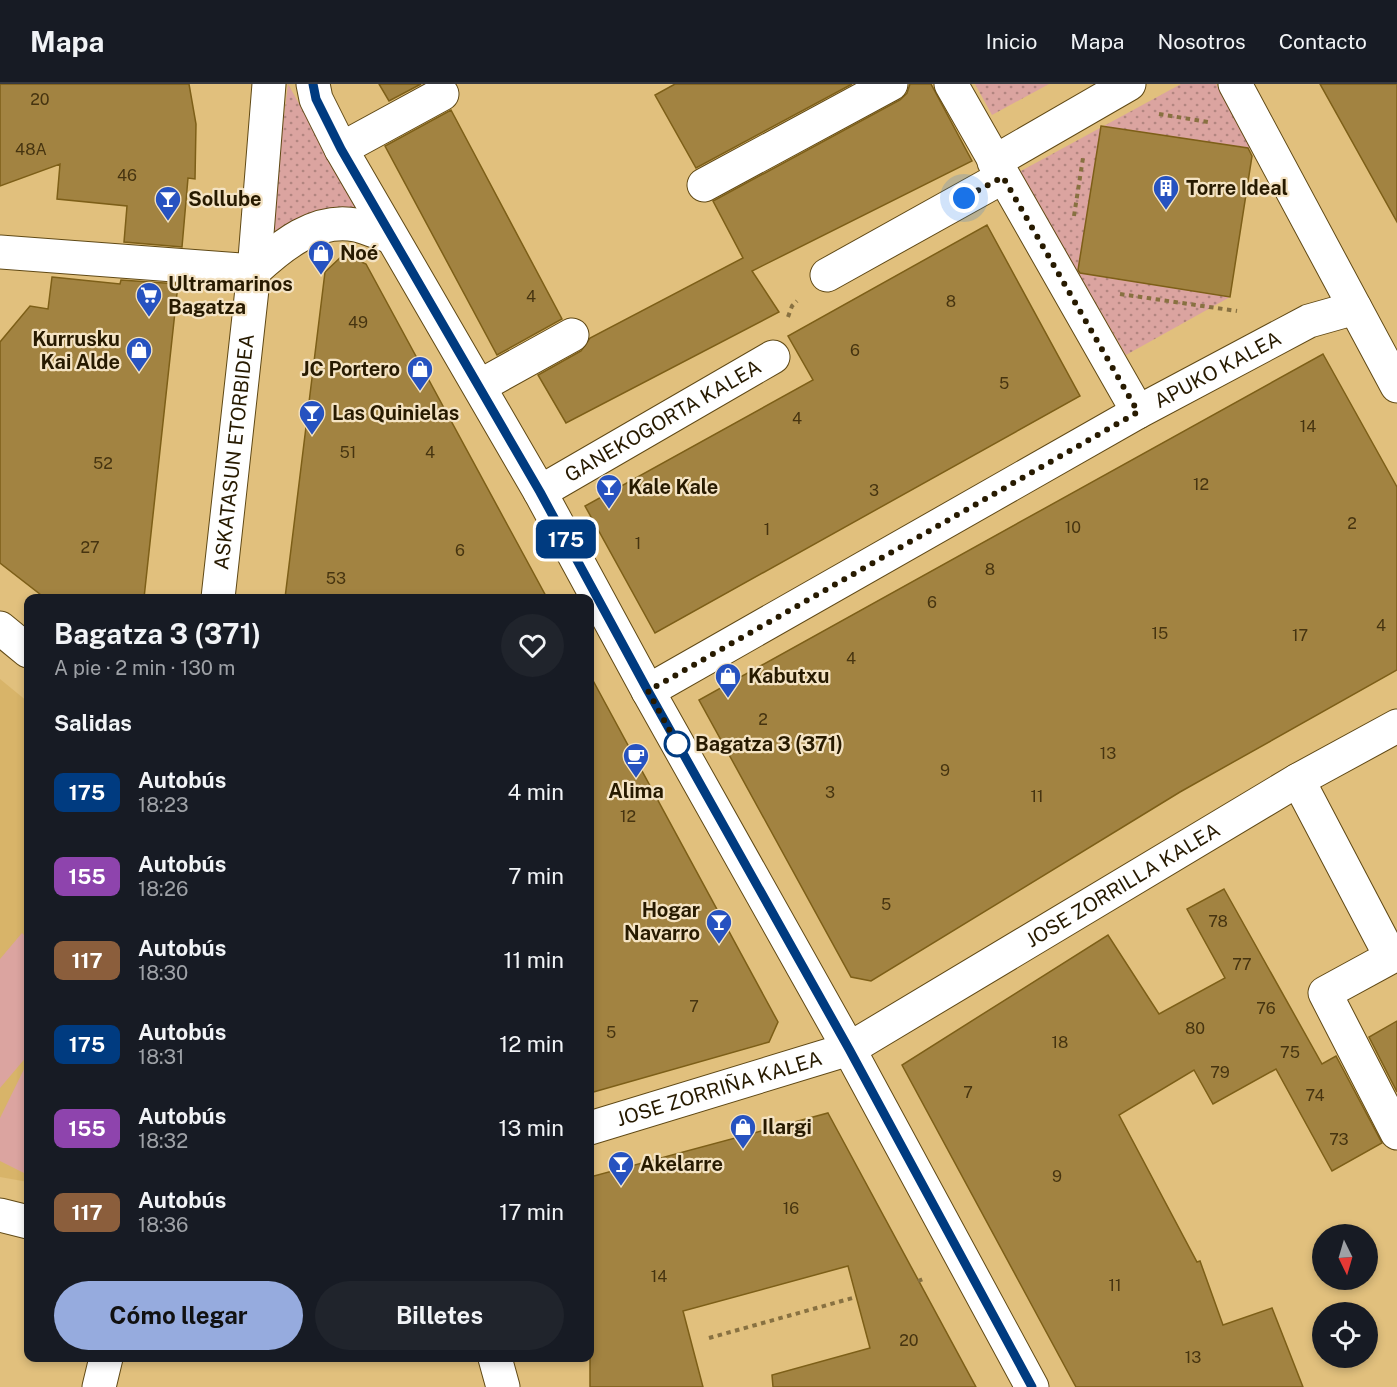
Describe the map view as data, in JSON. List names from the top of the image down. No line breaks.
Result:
{"streets":{"street":["APUKO KALEA","GANEKOGORTA KALEA","ASKATASUN ETORBIDEA","JOSE ZORRILLA KALEA","JOSE ZORRIÑA KALEA"]},"crossings":[["JOSE ZORRILLA KALEA","JOSE ZORRIÑA KALEA"]],"places":{"building":["Torre Ideal"],"bar":["Sollube","Las Quinielas","Kale Kale","Hogar Navarro","Akelarre"],"shop":["Noé","Kurrusku Kai Alde","JC Portero","Kabutxu","Ilargi"],"supermarket":["Ultramarinos Bagatza"],"other":["Bagatza 3 (371)"],"cafe":["Alima"]},"lines":["bus line 175"],"house_numbers":["20","48A","46","4","8","49","6","5","4","14","51","4","52","12","3","2","10","1","1","27","6","8","53","6","4","15","17","4","2","13","9","3","11","12","5","78","77","7","76","80","5","18","75","79","7","74","73","9","16","14","11","20","13"],"north":"bottom","page":{"header":"Mapa","nav":["Inicio","Mapa","Nosotros","Contacto"],"on_map":"175","heading":[["Bagatza 3 (371)","A pie · 2 min · 130 m"],"Salidas"],"list":[{"mark":"175","name":"Autobús","note":"18:23","value":"4 min"},{"mark":"155","name":"Autobús","note":"18:26","value":"7 min"},{"mark":"117","name":"Autobús","note":"18:30","value":"11 min"},{"mark":"175","name":"Autobús","note":"18:31","value":"12 min"},{"mark":"155","name":"Autobús","note":"18:32","value":"13 min"},{"mark":"117","name":"Autobús","note":"18:36","value":"17 min"}],"buttons":["Cómo llegar","Billetes"]}}
